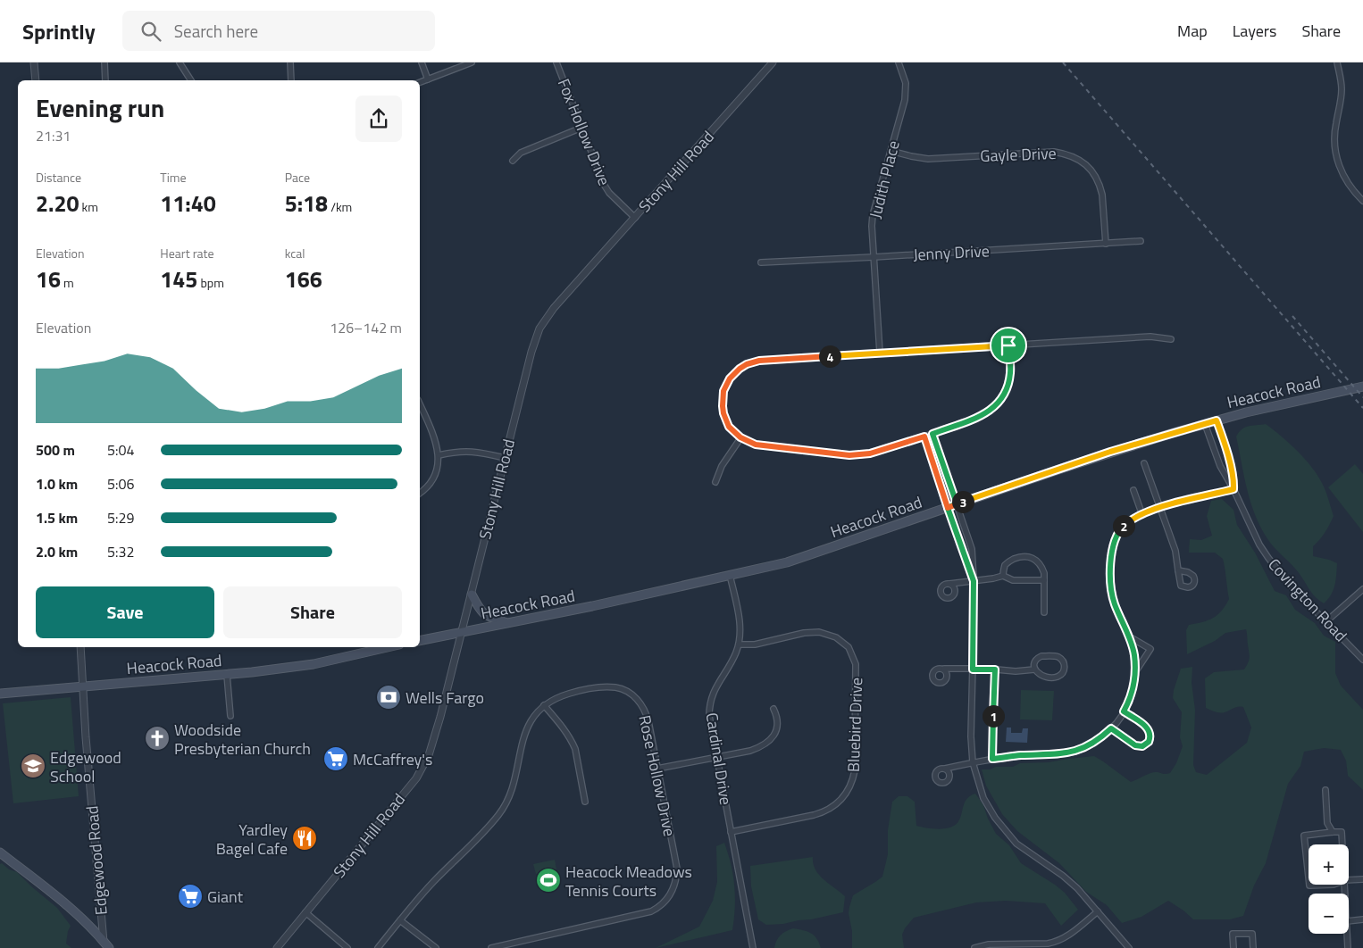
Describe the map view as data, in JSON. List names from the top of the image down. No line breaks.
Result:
{"streets":{"main road":["Heacock Road"],"street":["Fox Hollow Drive","Gayle Drive","Stony Hill Road","Judith Place","Jenny Drive","Covington Road","Bluebird Drive","Cardinal Drive","Rose Hollow Drive","Edgewood Road"]},"crossings":[["Fox Hollow Drive","Stony Hill Road"],["Gayle Drive","Judith Place"],["Gayle Drive","Jenny Drive"],["Stony Hill Road","Heacock Road"],["Judith Place","Jenny Drive"],["Heacock Road","Covington Road"],["Heacock Road","Cardinal Drive"],["Heacock Road","Edgewood Road"],["Bluebird Drive","Cardinal Drive"]],"places":{"bank":["Wells Fargo"],"church":["Woodside Presbyterian Church"],"supermarket":["McCaffrey's","Giant"],"school or university":["Edgewood School"],"restaurant":["Yardley Bagel Cafe"],"sports":["Heacock Meadows Tennis Courts"]},"page":{"header":"Sprintly","search":"Search here","nav":["Map","Layers","Share"],"heading":["Evening run","21:31"],"stats":[["Distance","2.20 km"],["Time","11:40"],["Pace","5:18 /km"],["Elevation","16 m"],["Heart rate","145 bpm"],["kcal","166"]],"chart":["Elevation","126–142 m"],"pins":["4","3","2","1"],"list":[{"name":"500 m","note":"5:04"},{"name":"1.0 km","note":"5:06"},{"name":"1.5 km","note":"5:29"},{"name":"2.0 km","note":"5:32"}],"buttons":["Save","Share"],"map_buttons":["+","−"]}}
